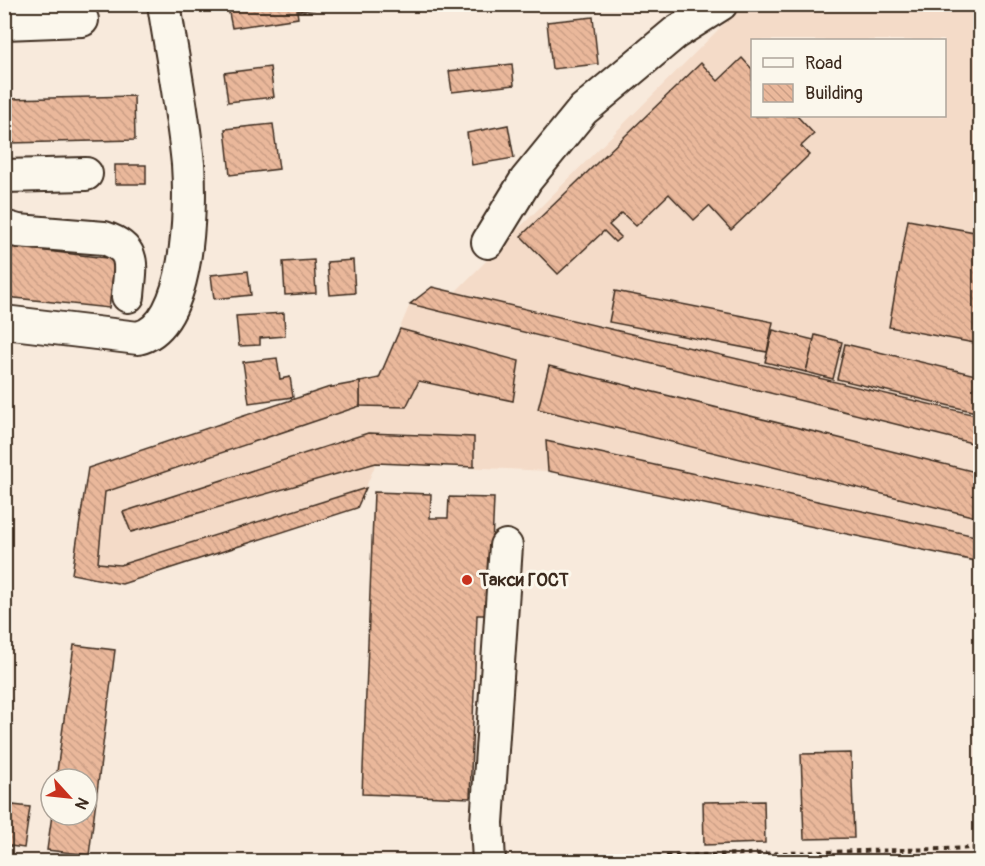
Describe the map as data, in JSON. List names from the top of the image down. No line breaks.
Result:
{"places":["Такси ГОСТ"],"legend":["Road","Building"],"north":"bottom right"}
